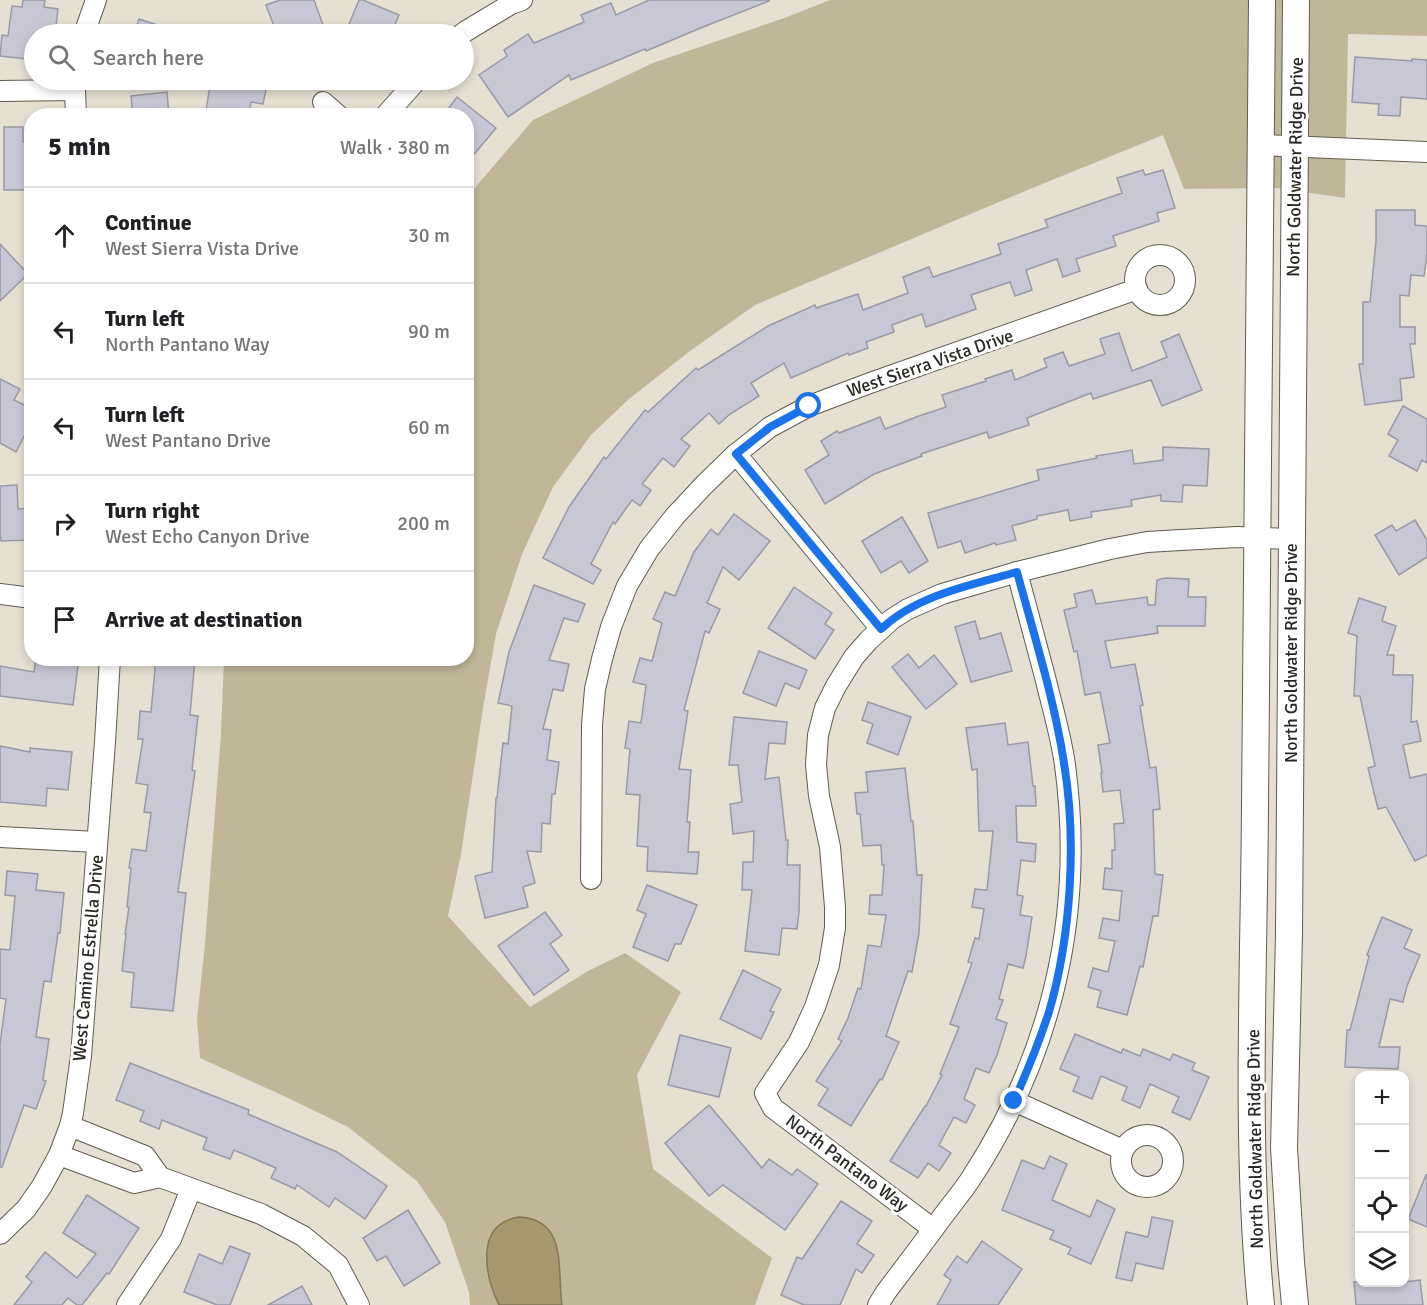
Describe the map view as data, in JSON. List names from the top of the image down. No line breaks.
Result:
{"streets":{"street":["North Goldwater Ridge Drive","West Sierra Vista Drive","West Camino Estrella Drive","North Pantano Way"]},"page":{"search":"Search here","heading":["5 min","Walk · 380 m"],"list":[["Continue","West Sierra Vista Drive","30 m"],["Turn left","North Pantano Way","90 m"],["Turn left","West Pantano Drive","60 m"],["Turn right","West Echo Canyon Drive","200 m"],"Arrive at destination"],"map_buttons":["+","−"]}}
